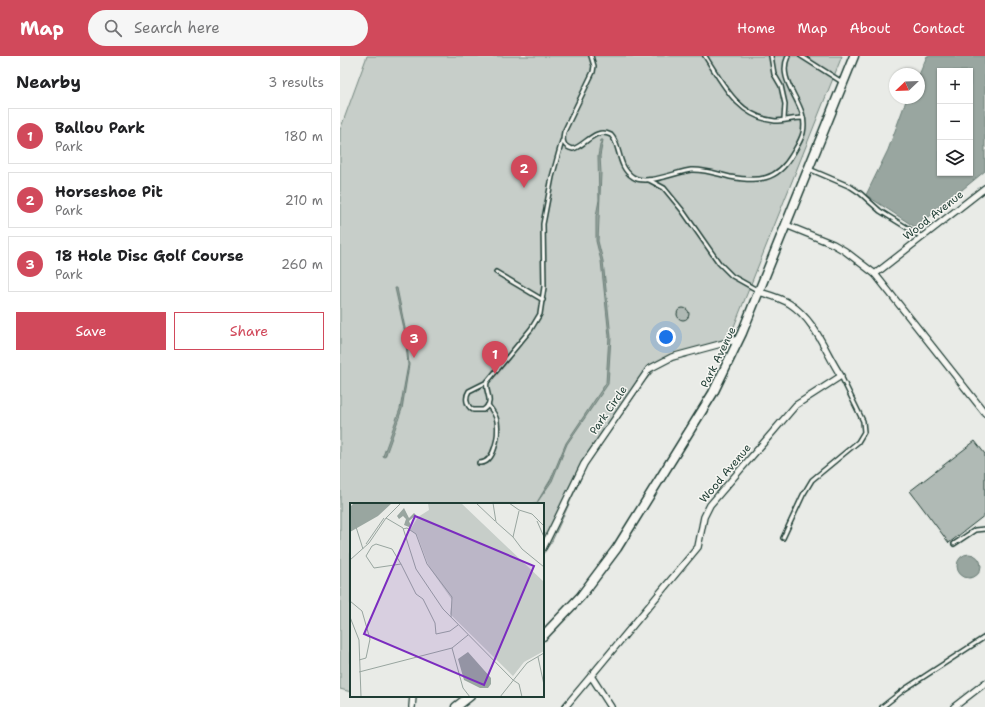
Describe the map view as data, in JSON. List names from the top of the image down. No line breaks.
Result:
{"streets":{"main road":["Park Avenue"],"street":["Wood Avenue","Park Circle"]},"crossings":[["Park Avenue","Park Circle"]],"north":"bottom left","page":{"header":"Map","search":"Search here","nav":["Home","Map","About","Contact"],"heading":["Nearby","3 results"],"map_buttons":["+","−"],"list":[{"mark":"1","name":"Ballou Park","note":"Park","value":"180 m"},{"mark":"2","name":"Horseshoe Pit","note":"Park","value":"210 m"},{"mark":"3","name":"18 Hole Disc Golf Course","note":"Park","value":"260 m"}],"pins":["2","3","1"],"buttons":["Save","Share"]}}
